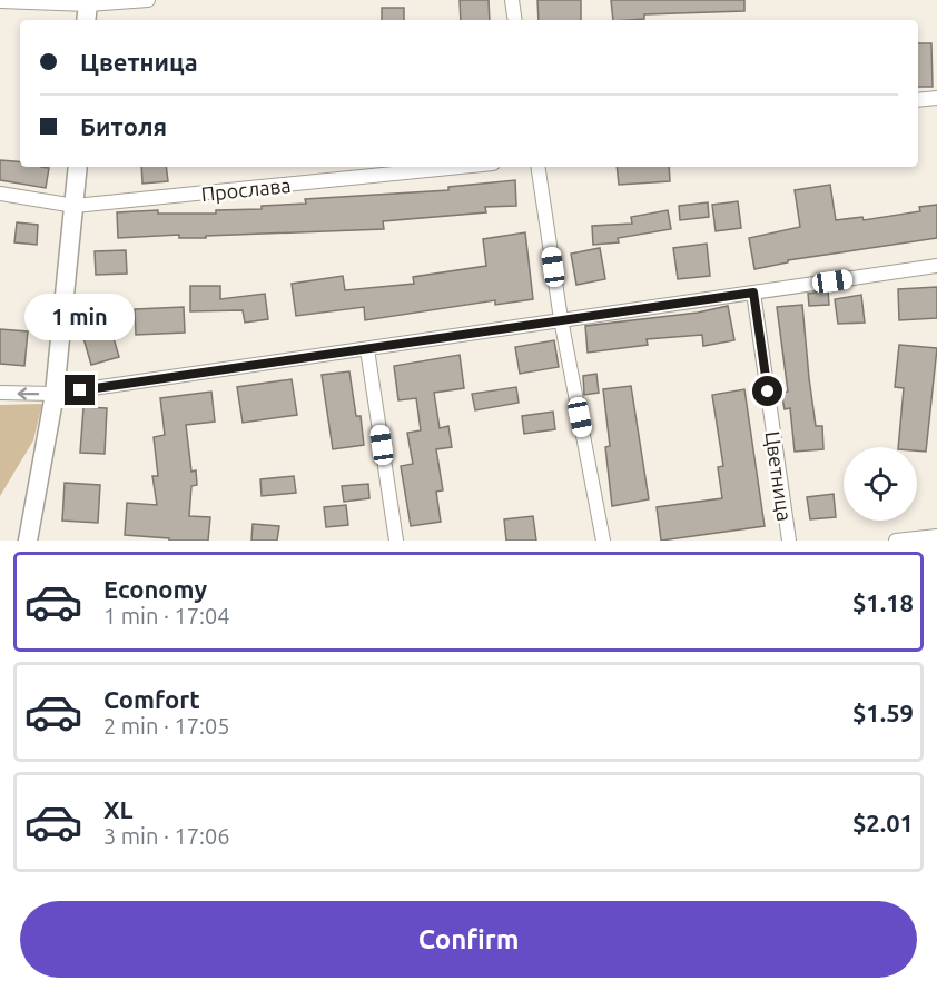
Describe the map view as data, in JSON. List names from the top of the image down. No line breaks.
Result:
{"streets":{"street":["Прослава","Цветница"]},"page":{"banner":["Цветница","Битоля"],"bubble":"1 min","list":[{"name":"Economy","note":"1 min · 17:04","value":"$1.18"},{"name":"Comfort","note":"2 min · 17:05","value":"$1.59"},{"name":"XL","note":"3 min · 17:06","value":"$2.01"}],"buttons":"Confirm"}}
